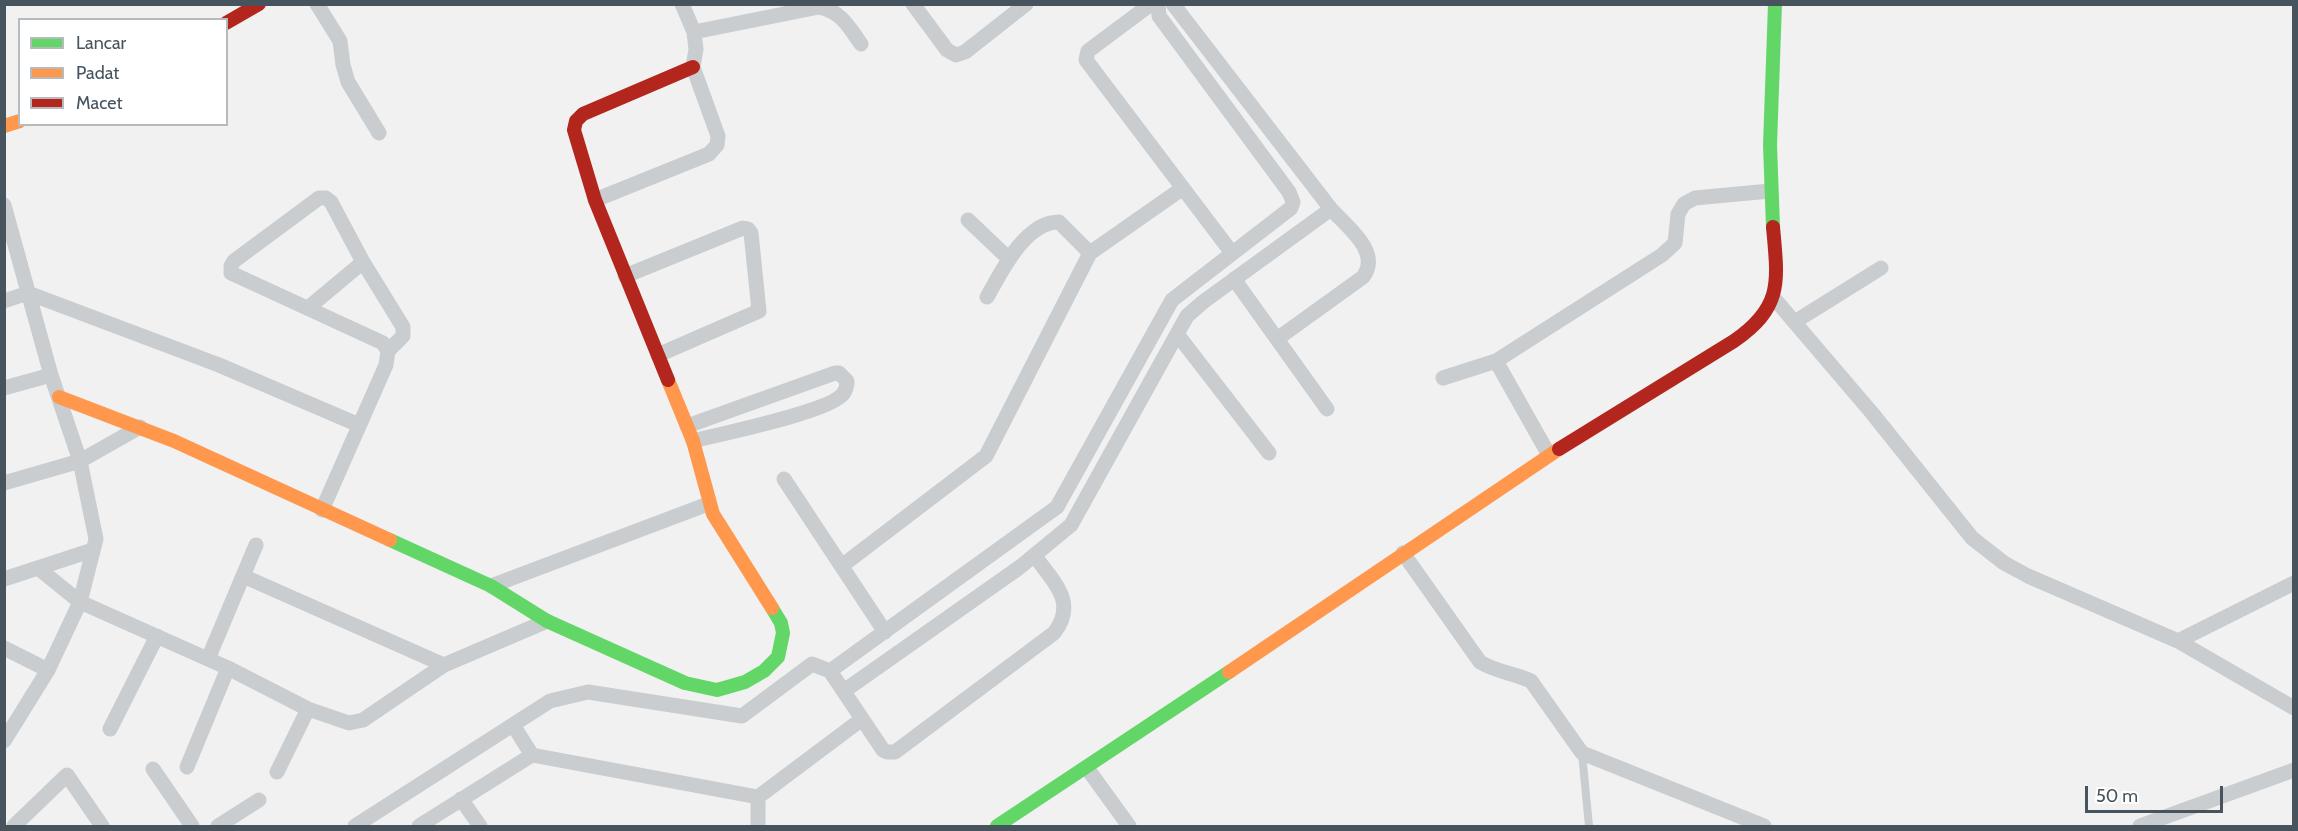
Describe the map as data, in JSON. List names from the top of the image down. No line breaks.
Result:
{"legend":["Lancar","Padat","Macet"],"scale_bar":"50 m"}
